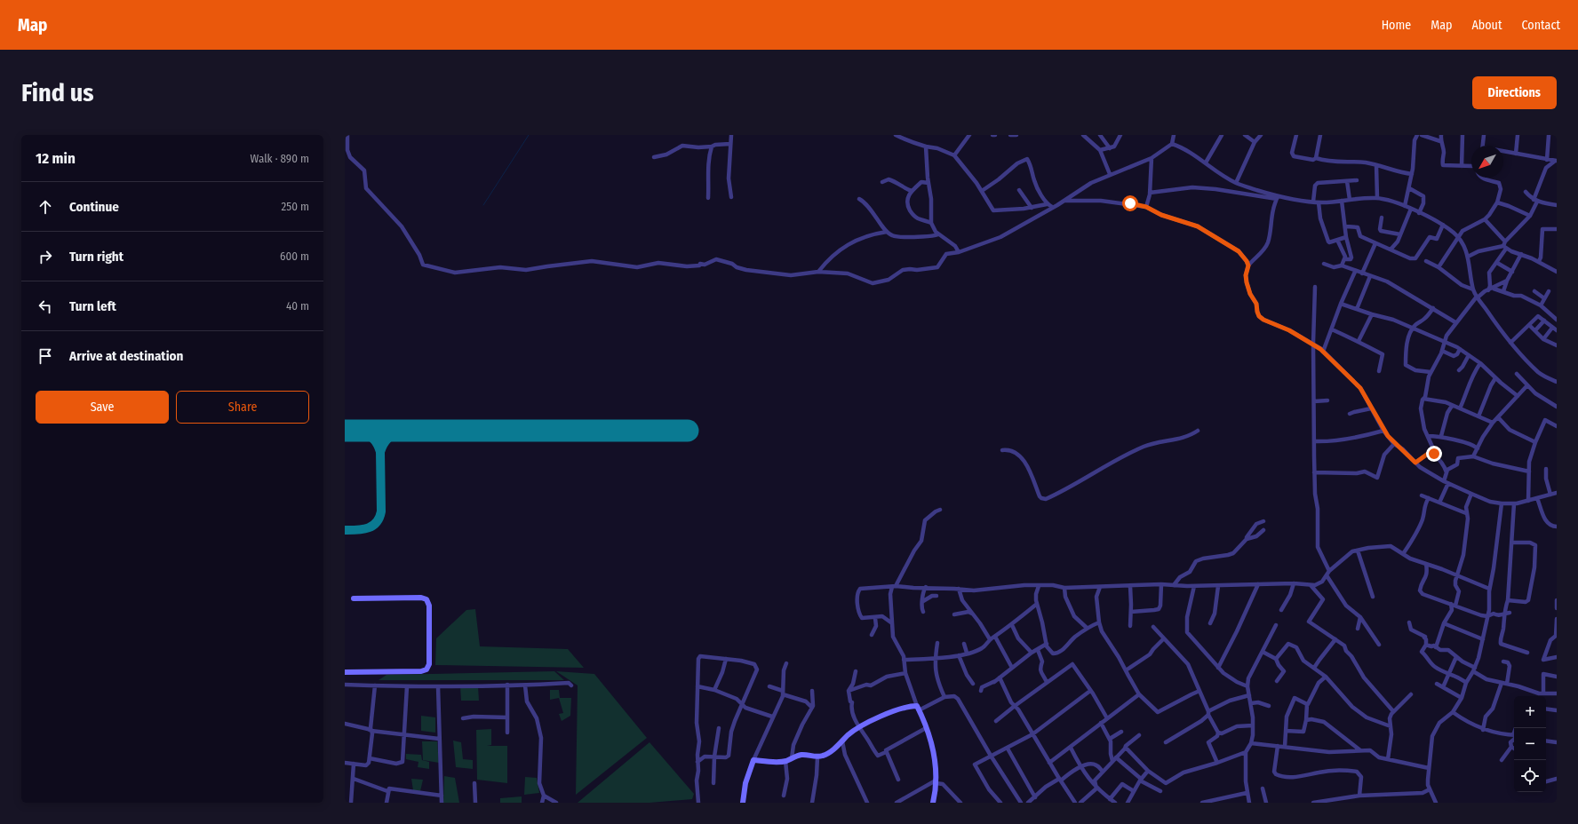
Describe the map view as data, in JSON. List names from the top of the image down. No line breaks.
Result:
{"north":"bottom left","page":{"header":"Map","nav":["Home","Map","About","Contact"],"buttons":["Directions",["Save","Share"]],"title":"Find us","heading":["12 min","Walk · 890 m"],"list":[["Continue","250 m"],["Turn right","600 m"],["Turn left","40 m"],"Arrive at destination"],"map_buttons":["+","−"]}}
